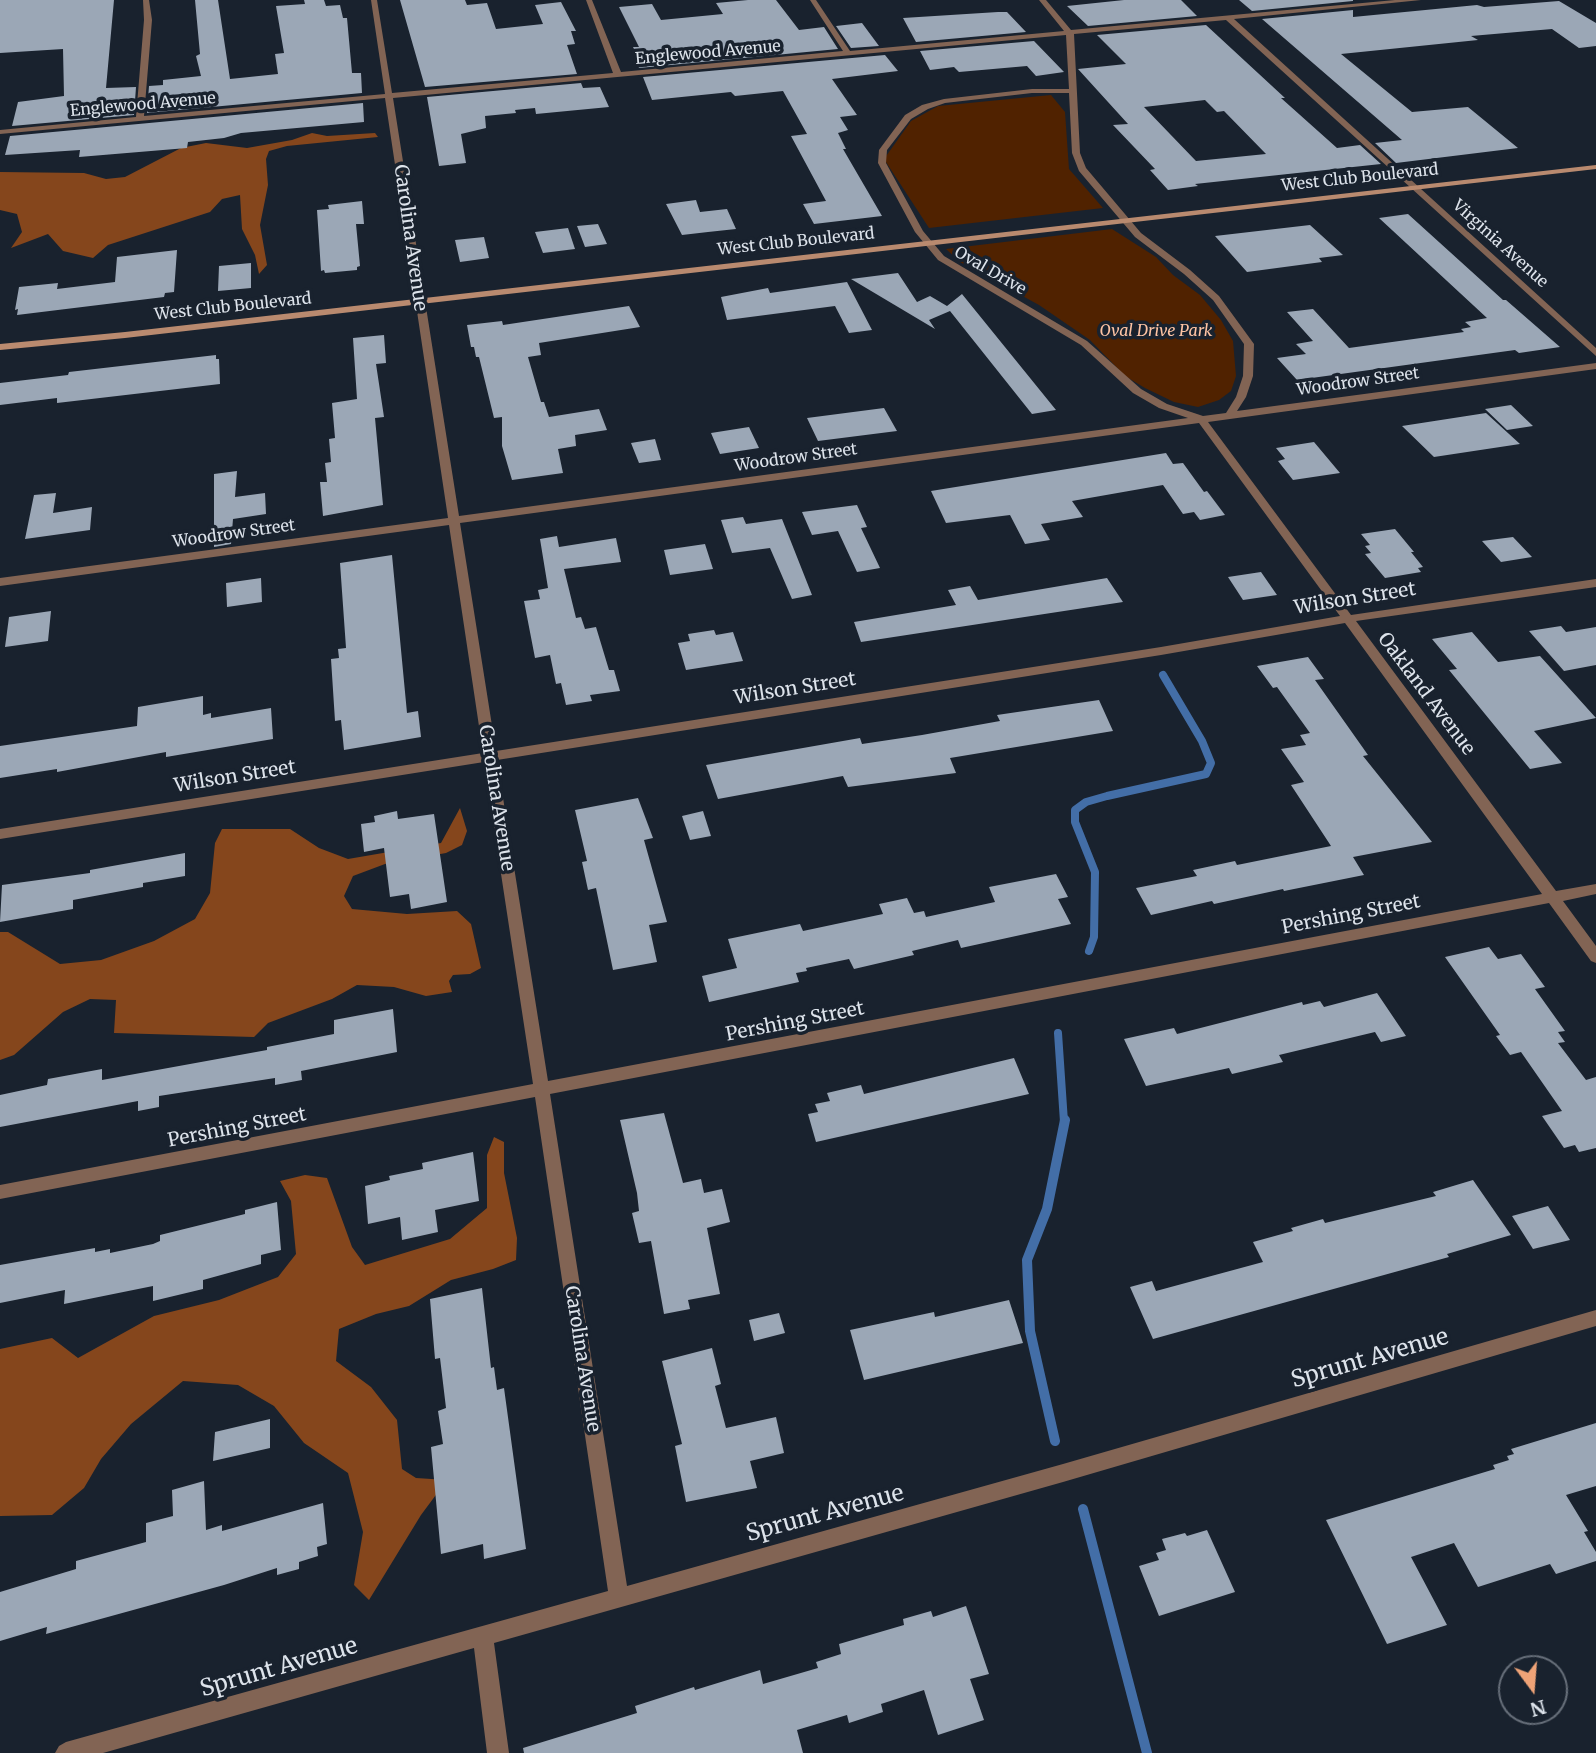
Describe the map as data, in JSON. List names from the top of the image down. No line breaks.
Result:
{"streets":{"street":["Englewood Avenue","West Club Boulevard","Carolina Avenue","Virginia Avenue","Oval Drive","Woodrow Street","Wilson Street","Oakland Avenue","Pershing Street","Sprunt Avenue"]},"crossings":[["Englewood Avenue","Carolina Avenue"],["Englewood Avenue","Virginia Avenue"],["West Club Boulevard","Carolina Avenue"],["West Club Boulevard","Virginia Avenue"],["West Club Boulevard","Oval Drive"],["Carolina Avenue","Woodrow Street"],["Carolina Avenue","Wilson Street"],["Carolina Avenue","Pershing Street"],["Carolina Avenue","Sprunt Avenue"],["Oval Drive","Woodrow Street"],["Oval Drive","Oakland Avenue"],["Woodrow Street","Oakland Avenue"],["Wilson Street","Oakland Avenue"],["Oakland Avenue","Pershing Street"]],"parks":["Oval Drive Park"],"north":"bottom"}
